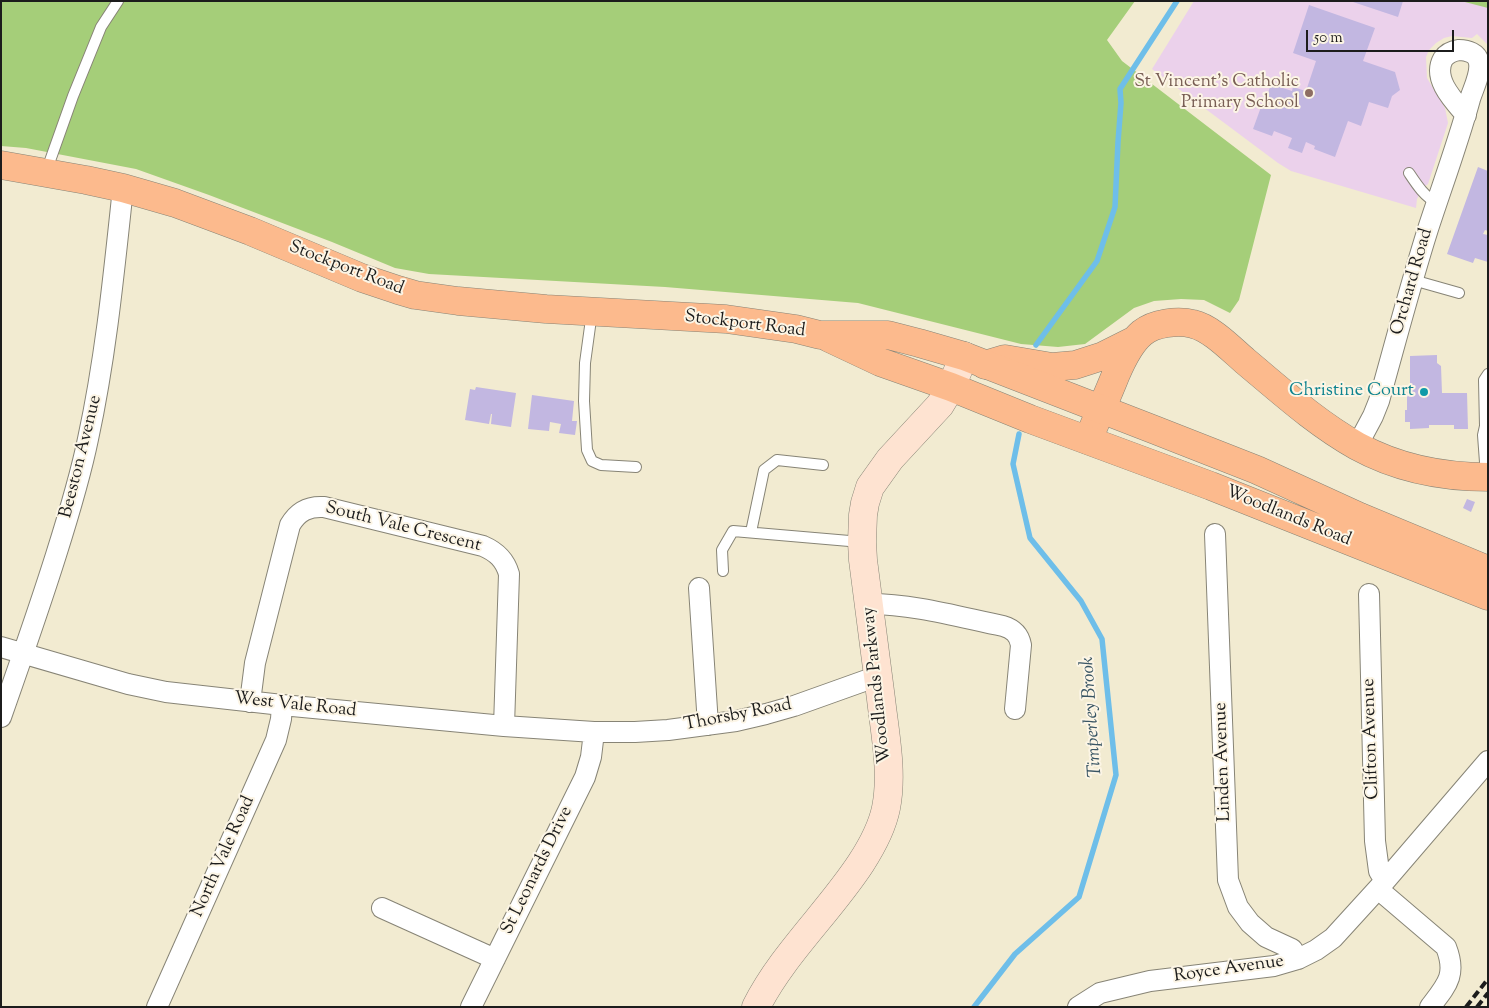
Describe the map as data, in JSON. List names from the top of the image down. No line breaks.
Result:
{"streets":{"main road":["Stockport Road","Woodlands Road"],"street":["Orchard Road","Beeston Avenue","South Vale Crescent","Woodlands Parkway","West Vale Road","Thorsby Road","Clifton Avenue","Linden Avenue","North Vale Road","St Leonards Drive","Royce Avenue"]},"crossings":[["Stockport Road","Beeston Avenue"],["Stockport Road","Woodlands Road"],["Stockport Road","Woodlands Parkway"],["Beeston Avenue","West Vale Road"],["South Vale Crescent","West Vale Road"],["Woodlands Parkway","Thorsby Road"],["West Vale Road","Thorsby Road"],["West Vale Road","North Vale Road"],["West Vale Road","St Leonards Drive"],["Thorsby Road","St Leonards Drive"],["Clifton Avenue","Royce Avenue"],["Linden Avenue","Royce Avenue"]],"water":["Timperley Brook"],"places":["St Vincent's Catholic Primary School","Christine Court"],"scale_bar":"50 m"}
